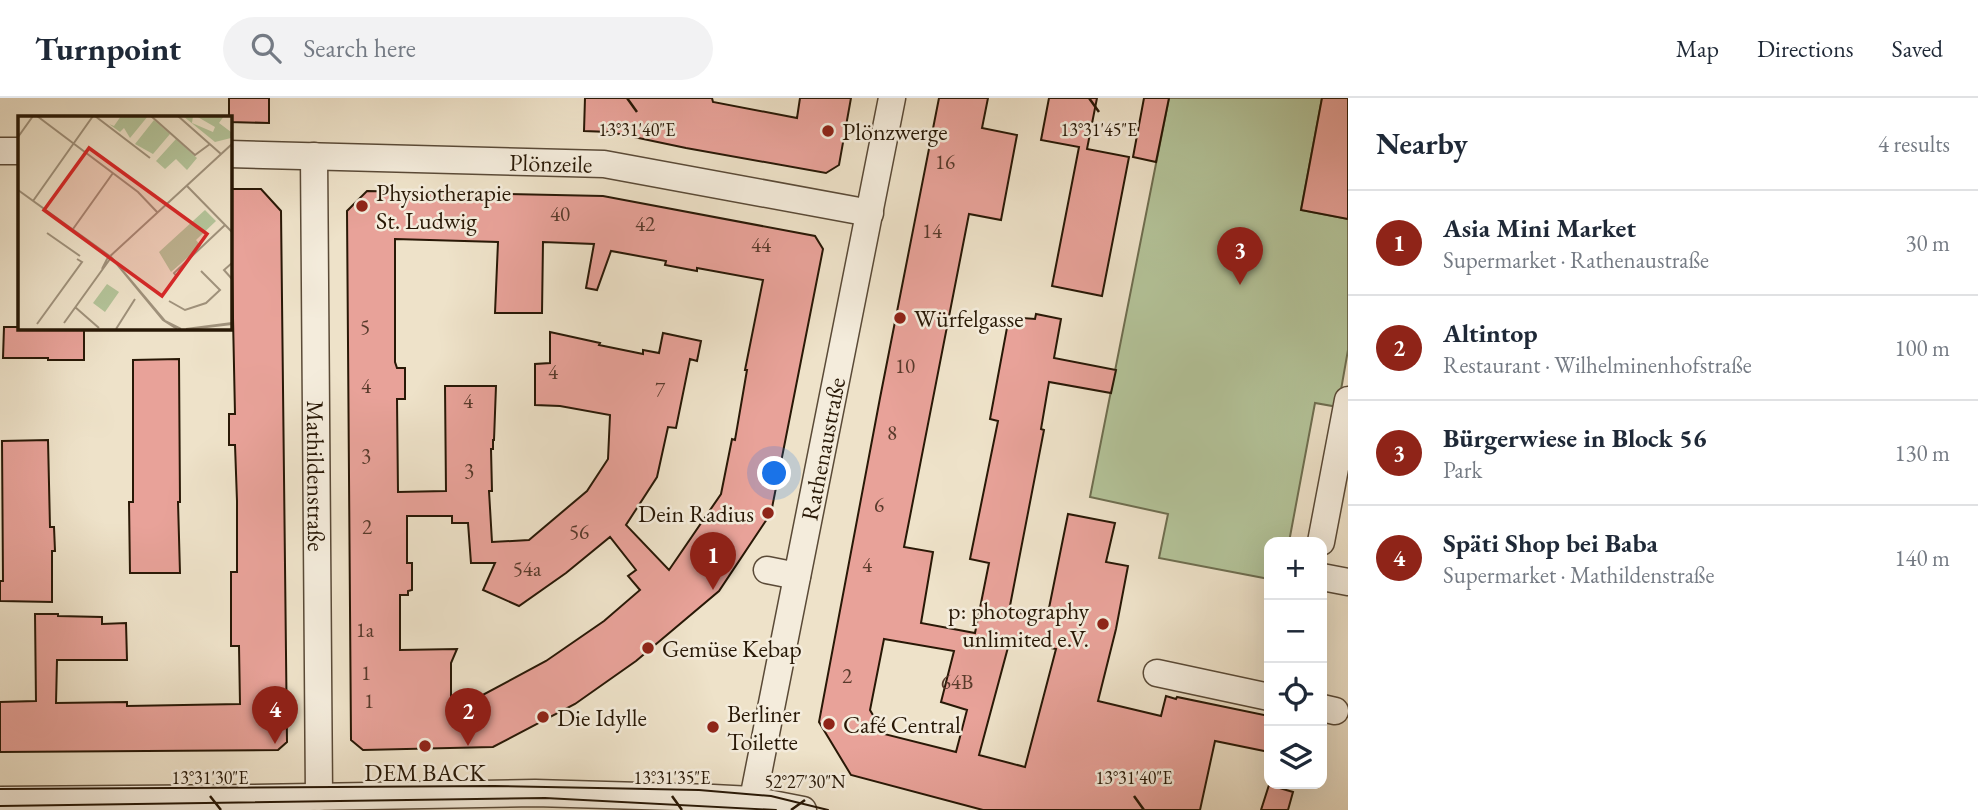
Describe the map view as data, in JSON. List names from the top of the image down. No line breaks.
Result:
{"streets":{"street":["Plönzeile","Rathenaustraße","Mathildenstraße"]},"crossings":[["Plönzeile","Rathenaustraße"],["Plönzeile","Mathildenstraße"]],"places":["Plönzwerge","Physiotherapie St. Ludwig","Würfelgasse","Dein Radius","p: photography unlimited e.V.","Gemüse Kebap","Die Idylle","Café Central","Berliner Toilette","DEM BACK"],"house_numbers":["16","40","42","14","44","5","10","4","4","7","4","8","3","3","6","2","56","4","54a","1a","1","2","64B","1"],"page":{"header":"Turnpoint","search":"Search here","nav":["Map","Directions","Saved"],"heading":["Nearby","4 results"],"list":[{"mark":"1","name":"Asia Mini Market","note":"Supermarket · Rathenaustraße","value":"30 m"},{"mark":"2","name":"Altintop","note":"Restaurant · Wilhelminenhofstraße","value":"100 m"},{"mark":"3","name":"Bürgerwiese in Block 56","note":"Park","value":"130 m"},{"mark":"4","name":"Späti Shop bei Baba","note":"Supermarket · Mathildenstraße","value":"140 m"}],"pins":["3","1","4","2"],"map_buttons":["+","−"]},"coordinates":["13°31'40\"E","13°31'45\"E","13°31'30\"E","13°31'35\"E","52°27'30\"N"]}
